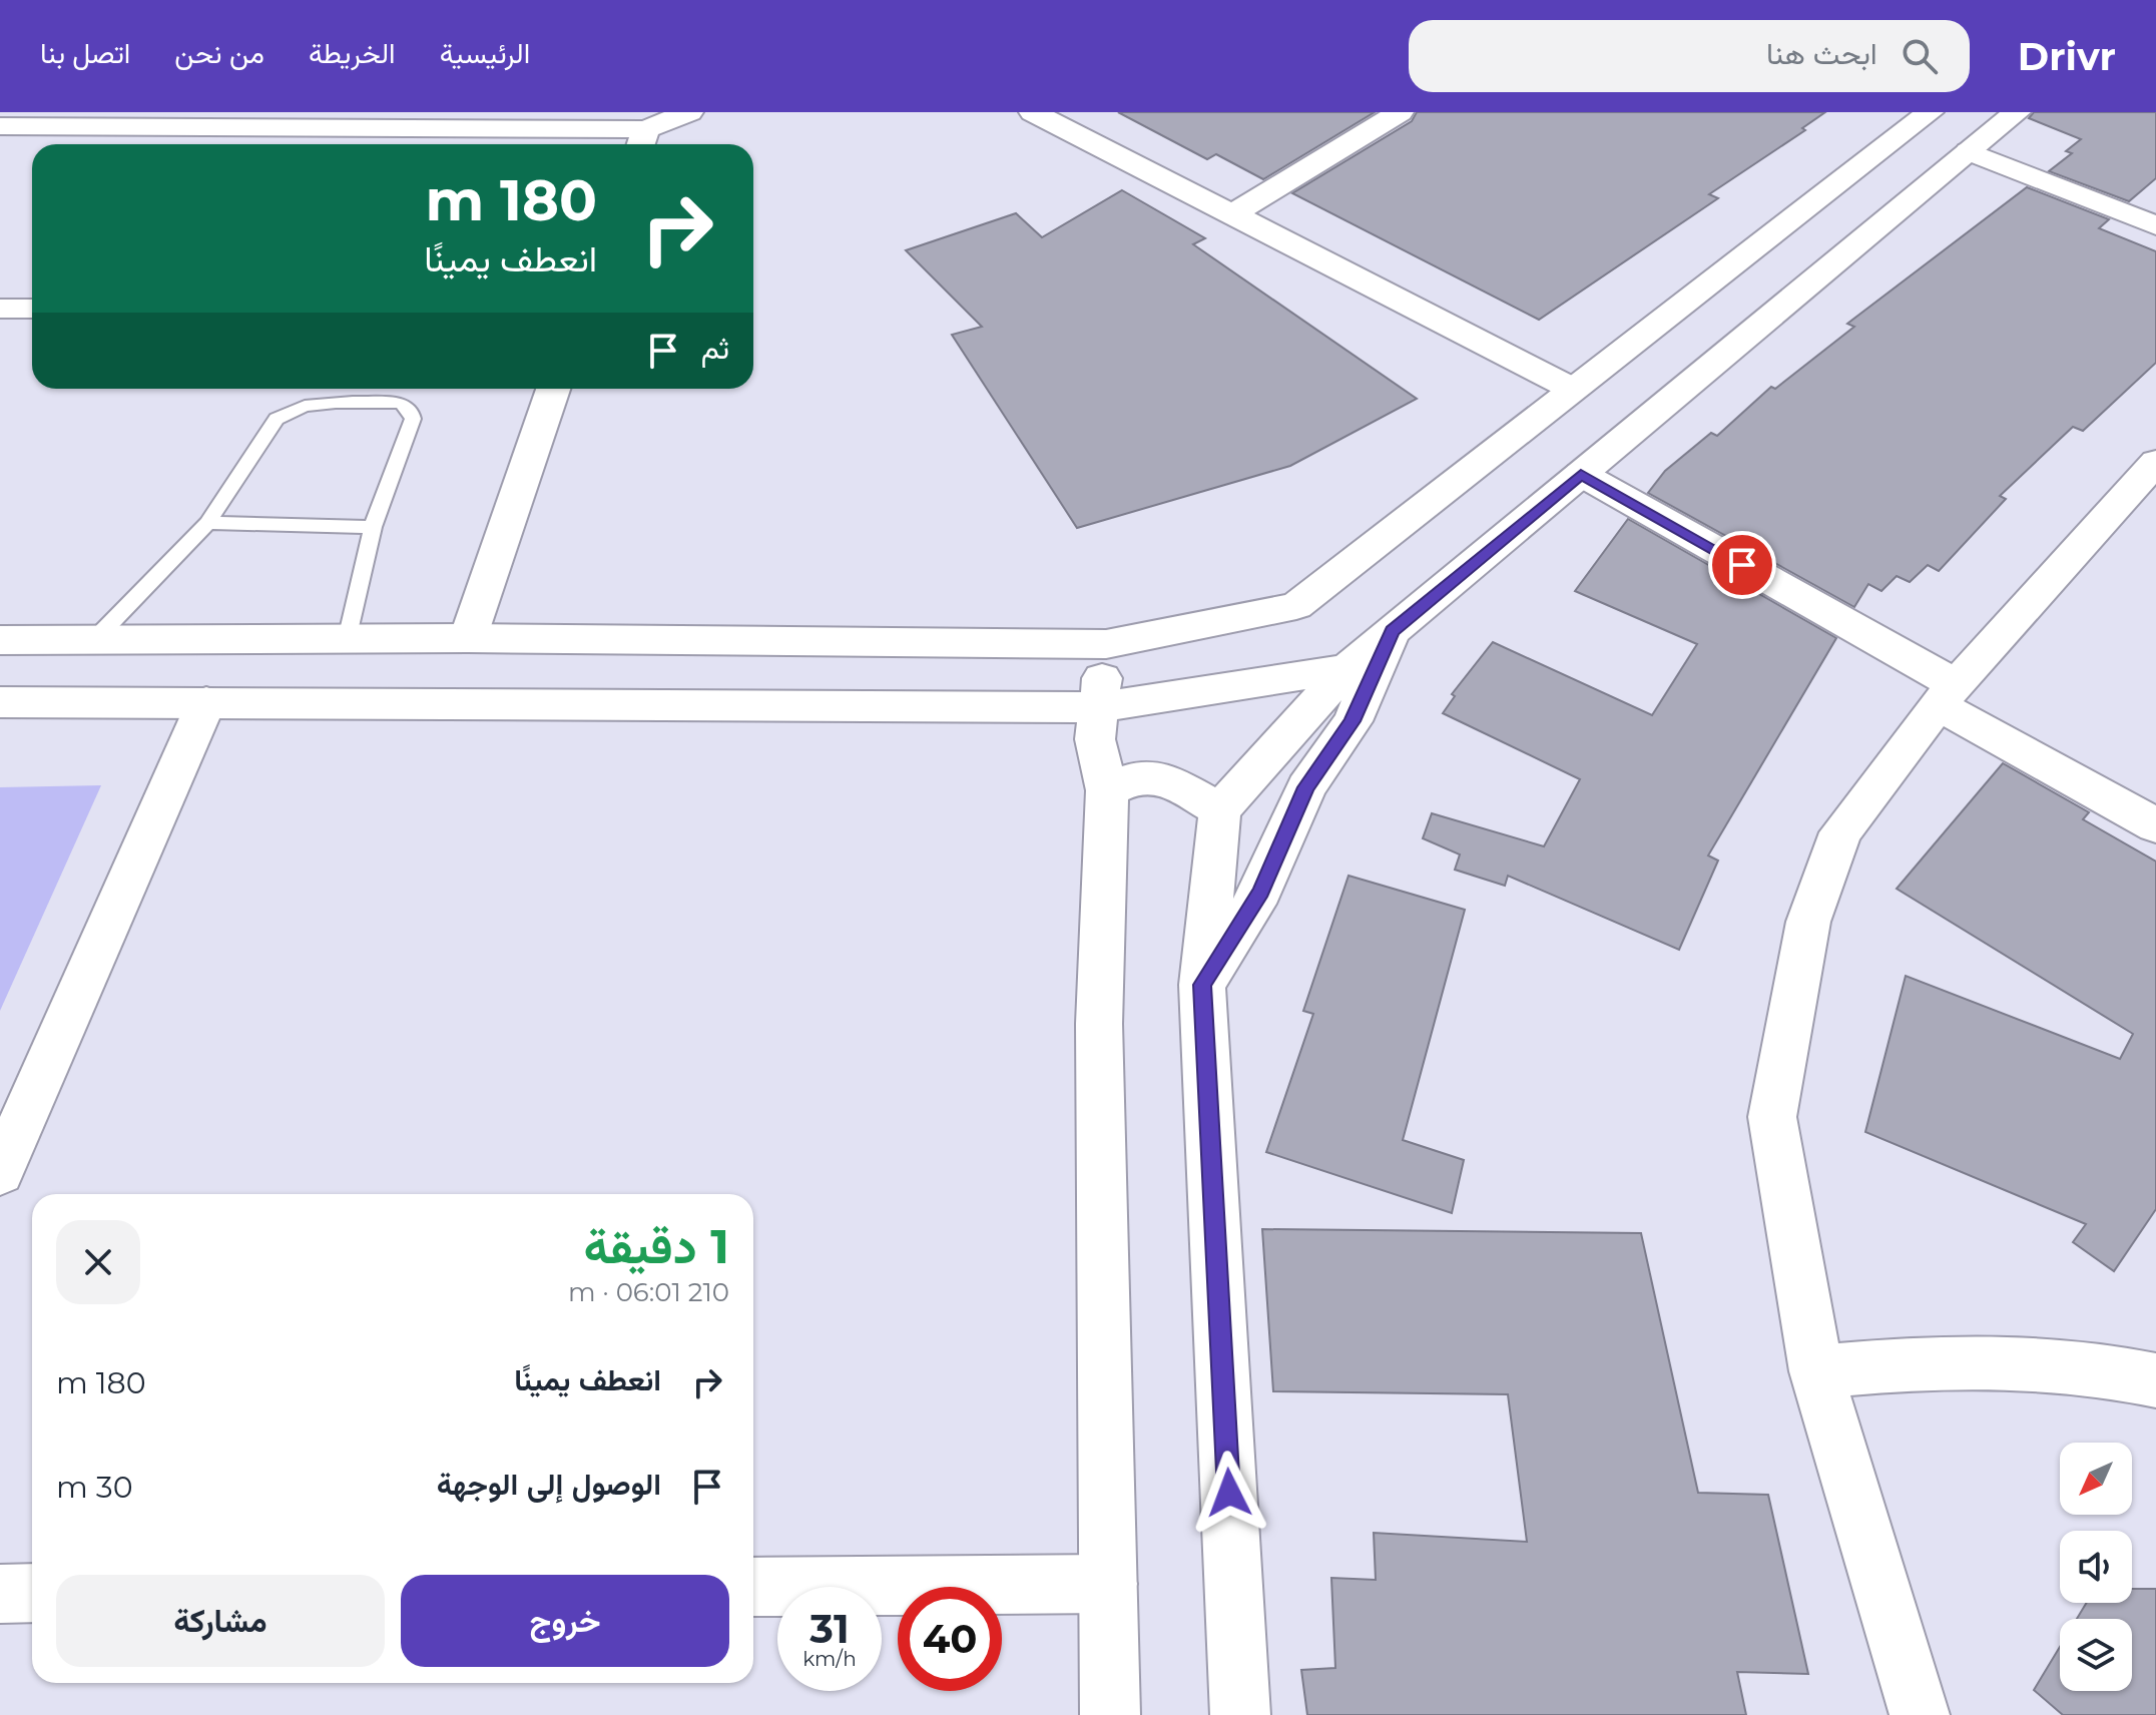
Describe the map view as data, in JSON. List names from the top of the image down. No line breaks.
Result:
{"north":"bottom left","page":{"header":"Drivr","search":"ابحث هنا","nav":["الرئيسية","الخريطة","من نحن","اتصل بنا"],"turn":["180 m","انعطف يمينًا"],"then":"ثم","heading":["1 دقيقة","210 m · 06:01"],"list":[{"name":"انعطف يمينًا","value":"180 m"},{"name":"الوصول إلى الوجهة","value":"30 m"}],"buttons":["خروج","مشاركة"],"speed":"31 km/h","limit":"40"}}
